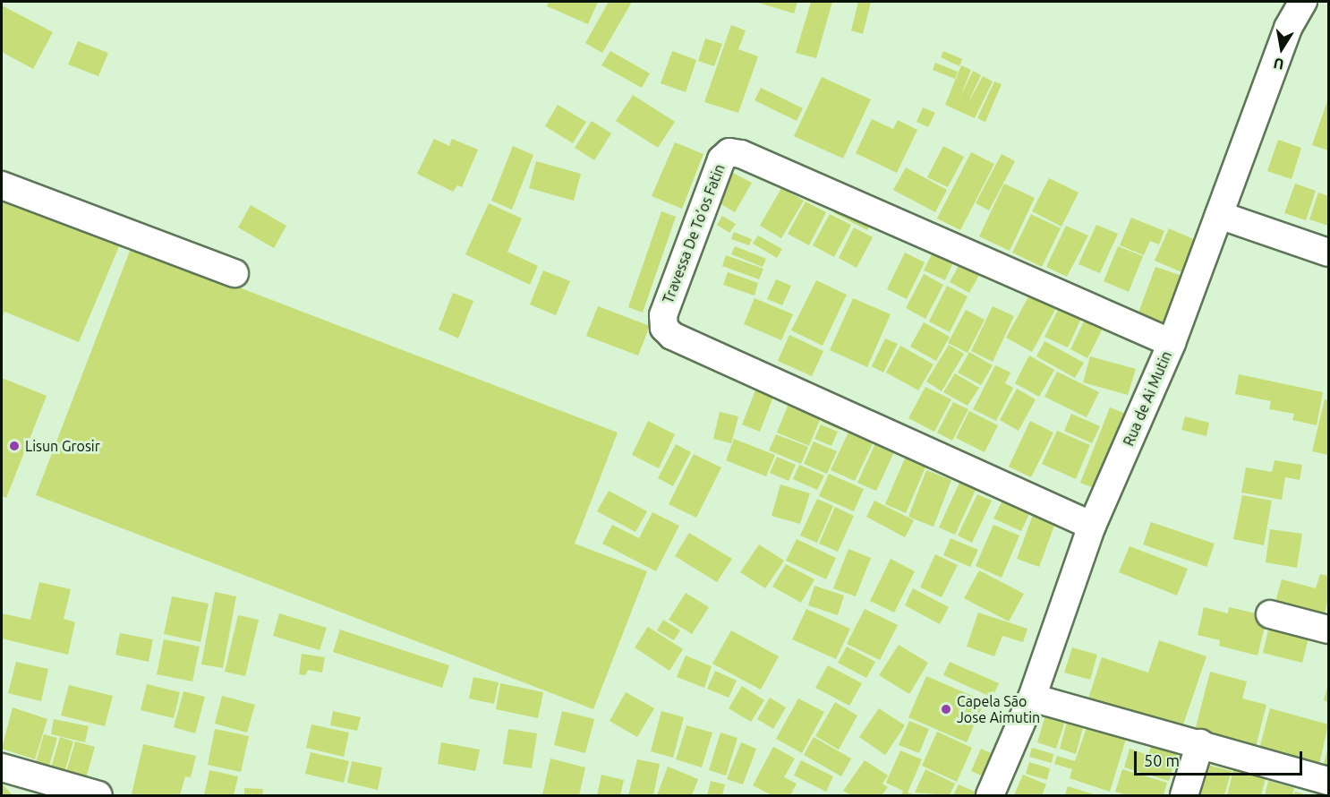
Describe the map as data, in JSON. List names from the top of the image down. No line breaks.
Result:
{"streets":{"street":["Travessa De To’os Fatin","Rua de Ai Mutin"]},"crossings":[["Travessa De To’os Fatin","Rua de Ai Mutin"]],"places":["Lisun Grosir","Capela São Jose Aimutin"],"scale_bar":"50 m","north":"bottom"}
